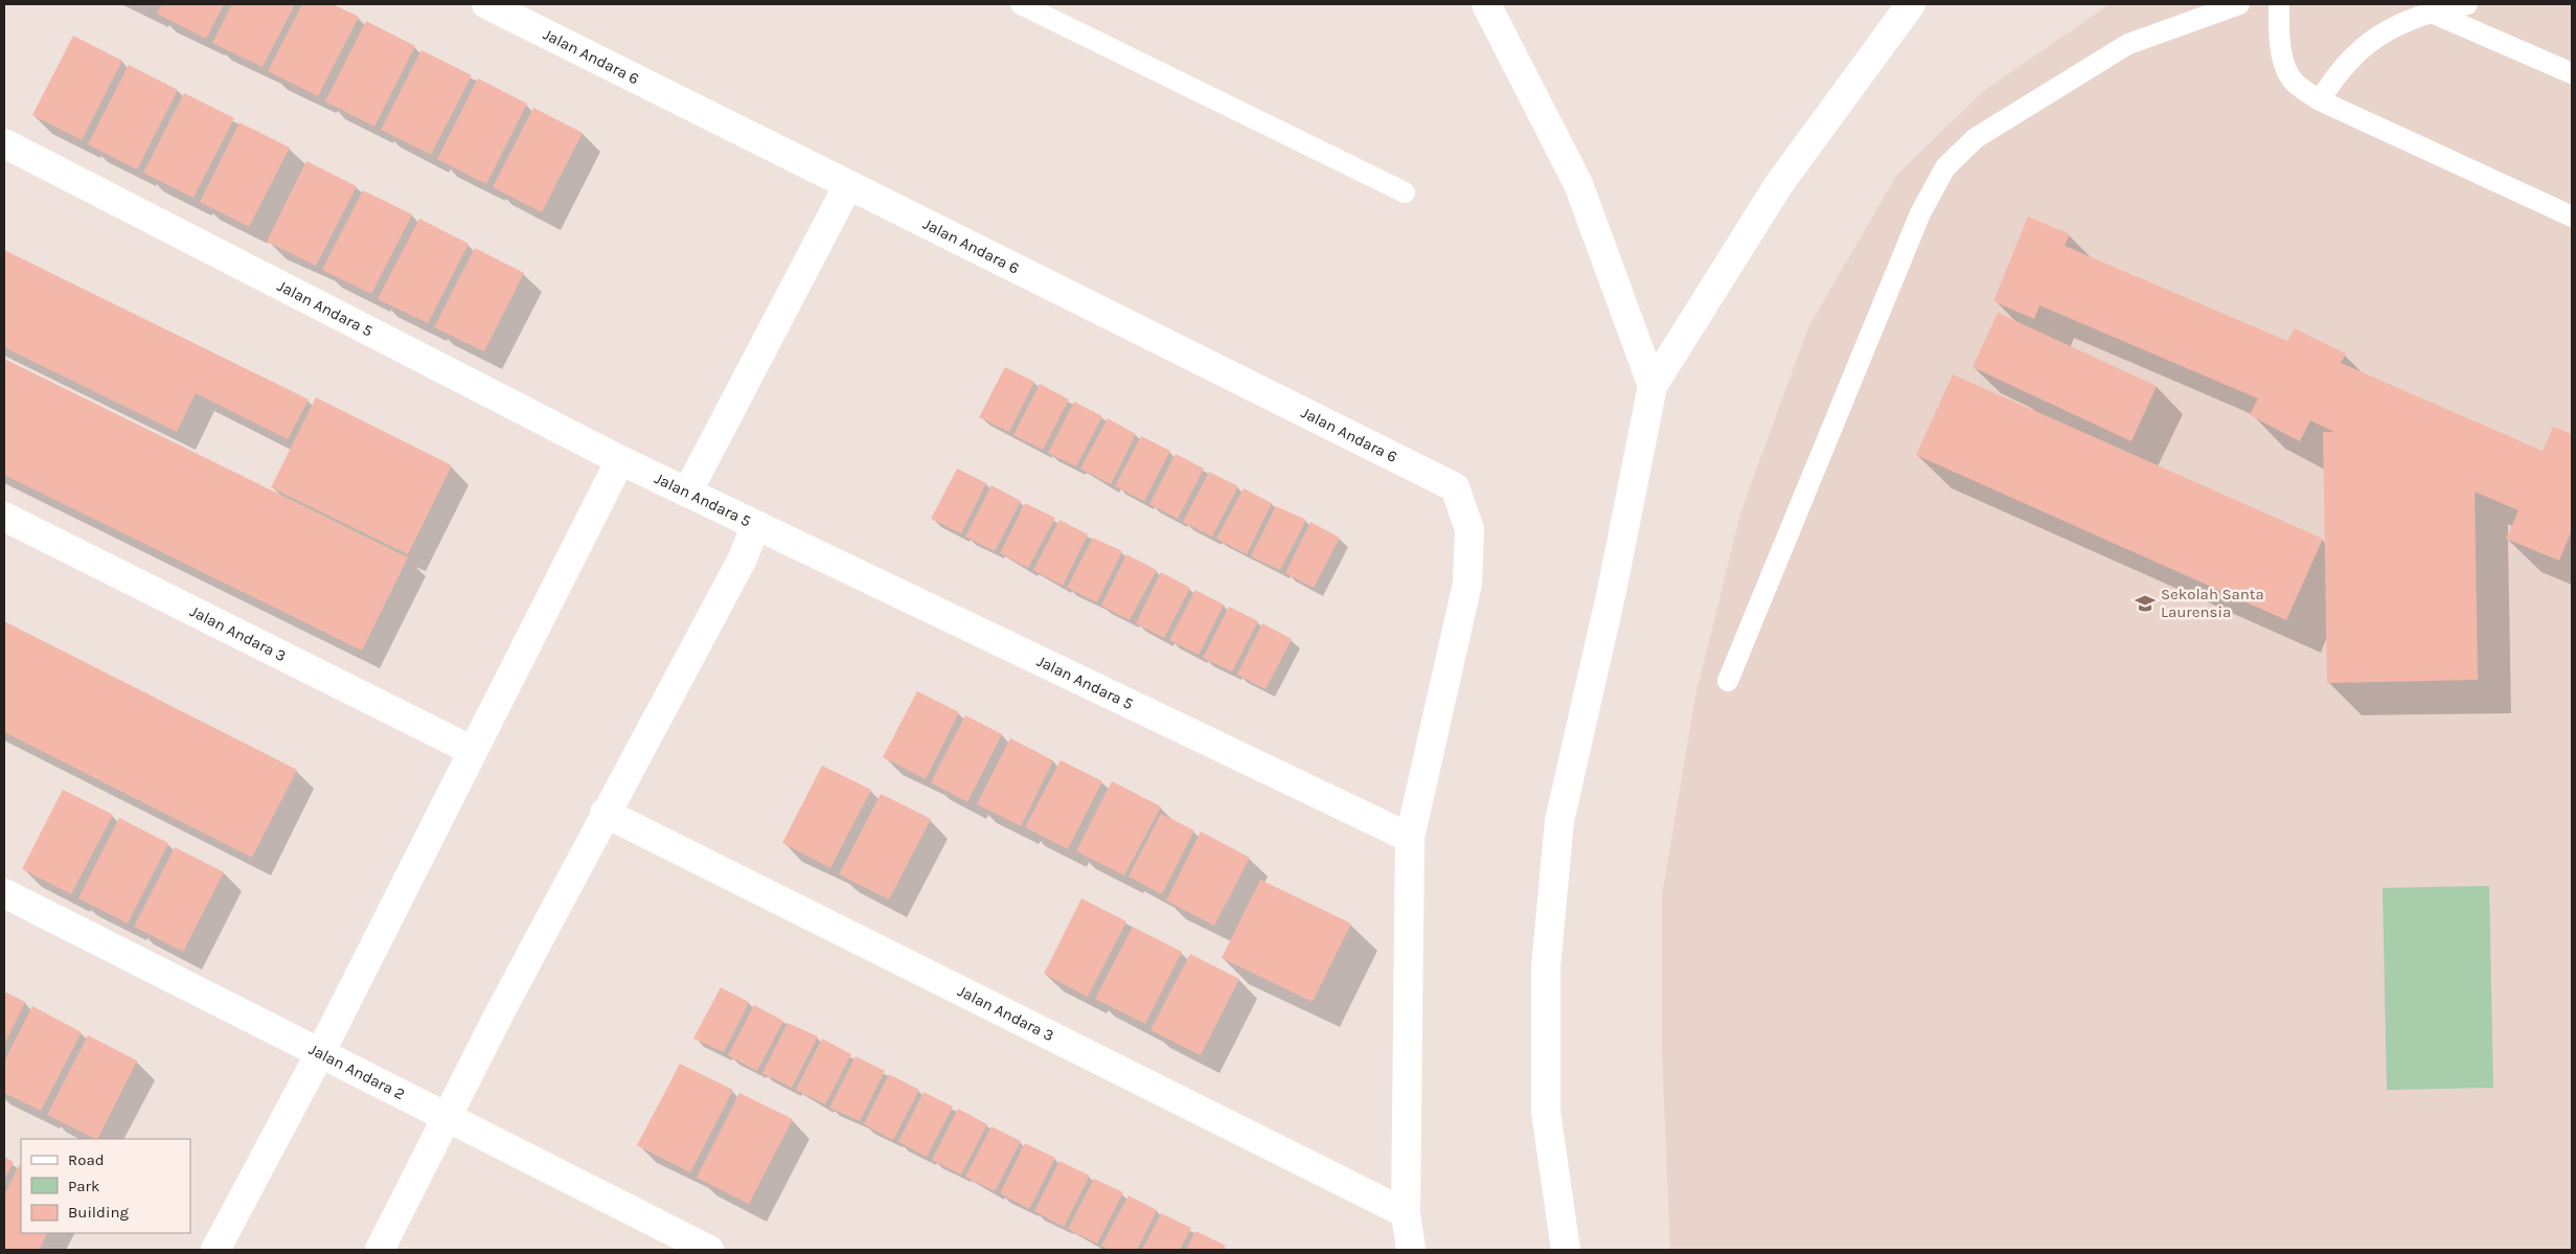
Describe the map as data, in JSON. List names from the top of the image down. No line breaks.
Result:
{"streets":{"street":["Jalan Andara 6","Jalan Andara 5","Jalan Andara 3","Jalan Andara 2"]},"crossings":[["Jalan Andara 6","Jalan Andara 5"]],"places":{"school or university":["Sekolah Santa Laurensia"]},"legend":["Road","Park","Building"]}
